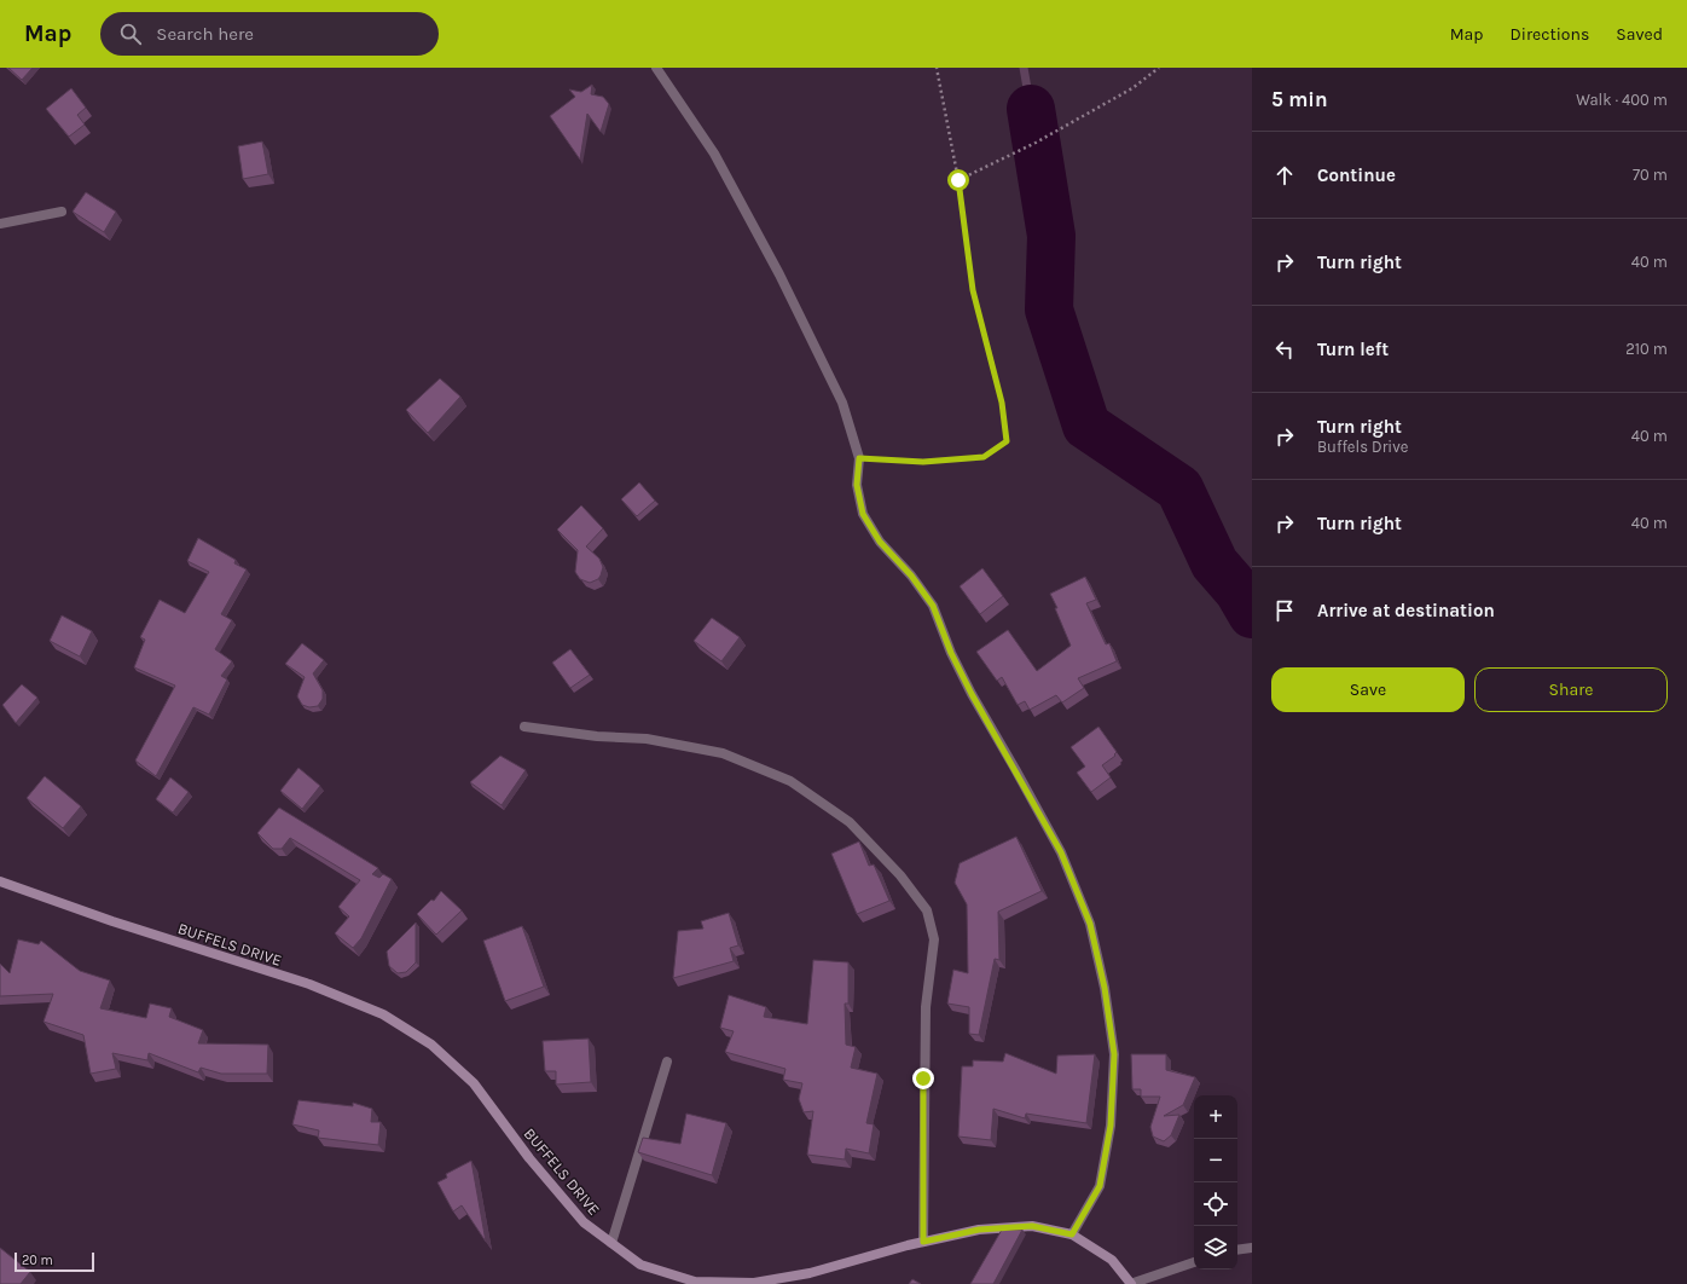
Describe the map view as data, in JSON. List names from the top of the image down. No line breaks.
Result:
{"streets":{"street":["BUFFELS DRIVE"]},"scale_bar":"20 m","page":{"header":"Map","search":"Search here","nav":["Map","Directions","Saved"],"heading":["5 min","Walk · 400 m"],"list":[["Continue","70 m"],["Turn right","40 m"],["Turn left","210 m"],["Turn right","Buffels Drive","40 m"],["Turn right","40 m"],"Arrive at destination"],"buttons":["Save","Share"],"map_buttons":["+","−"],"scale":"20 m"}}
